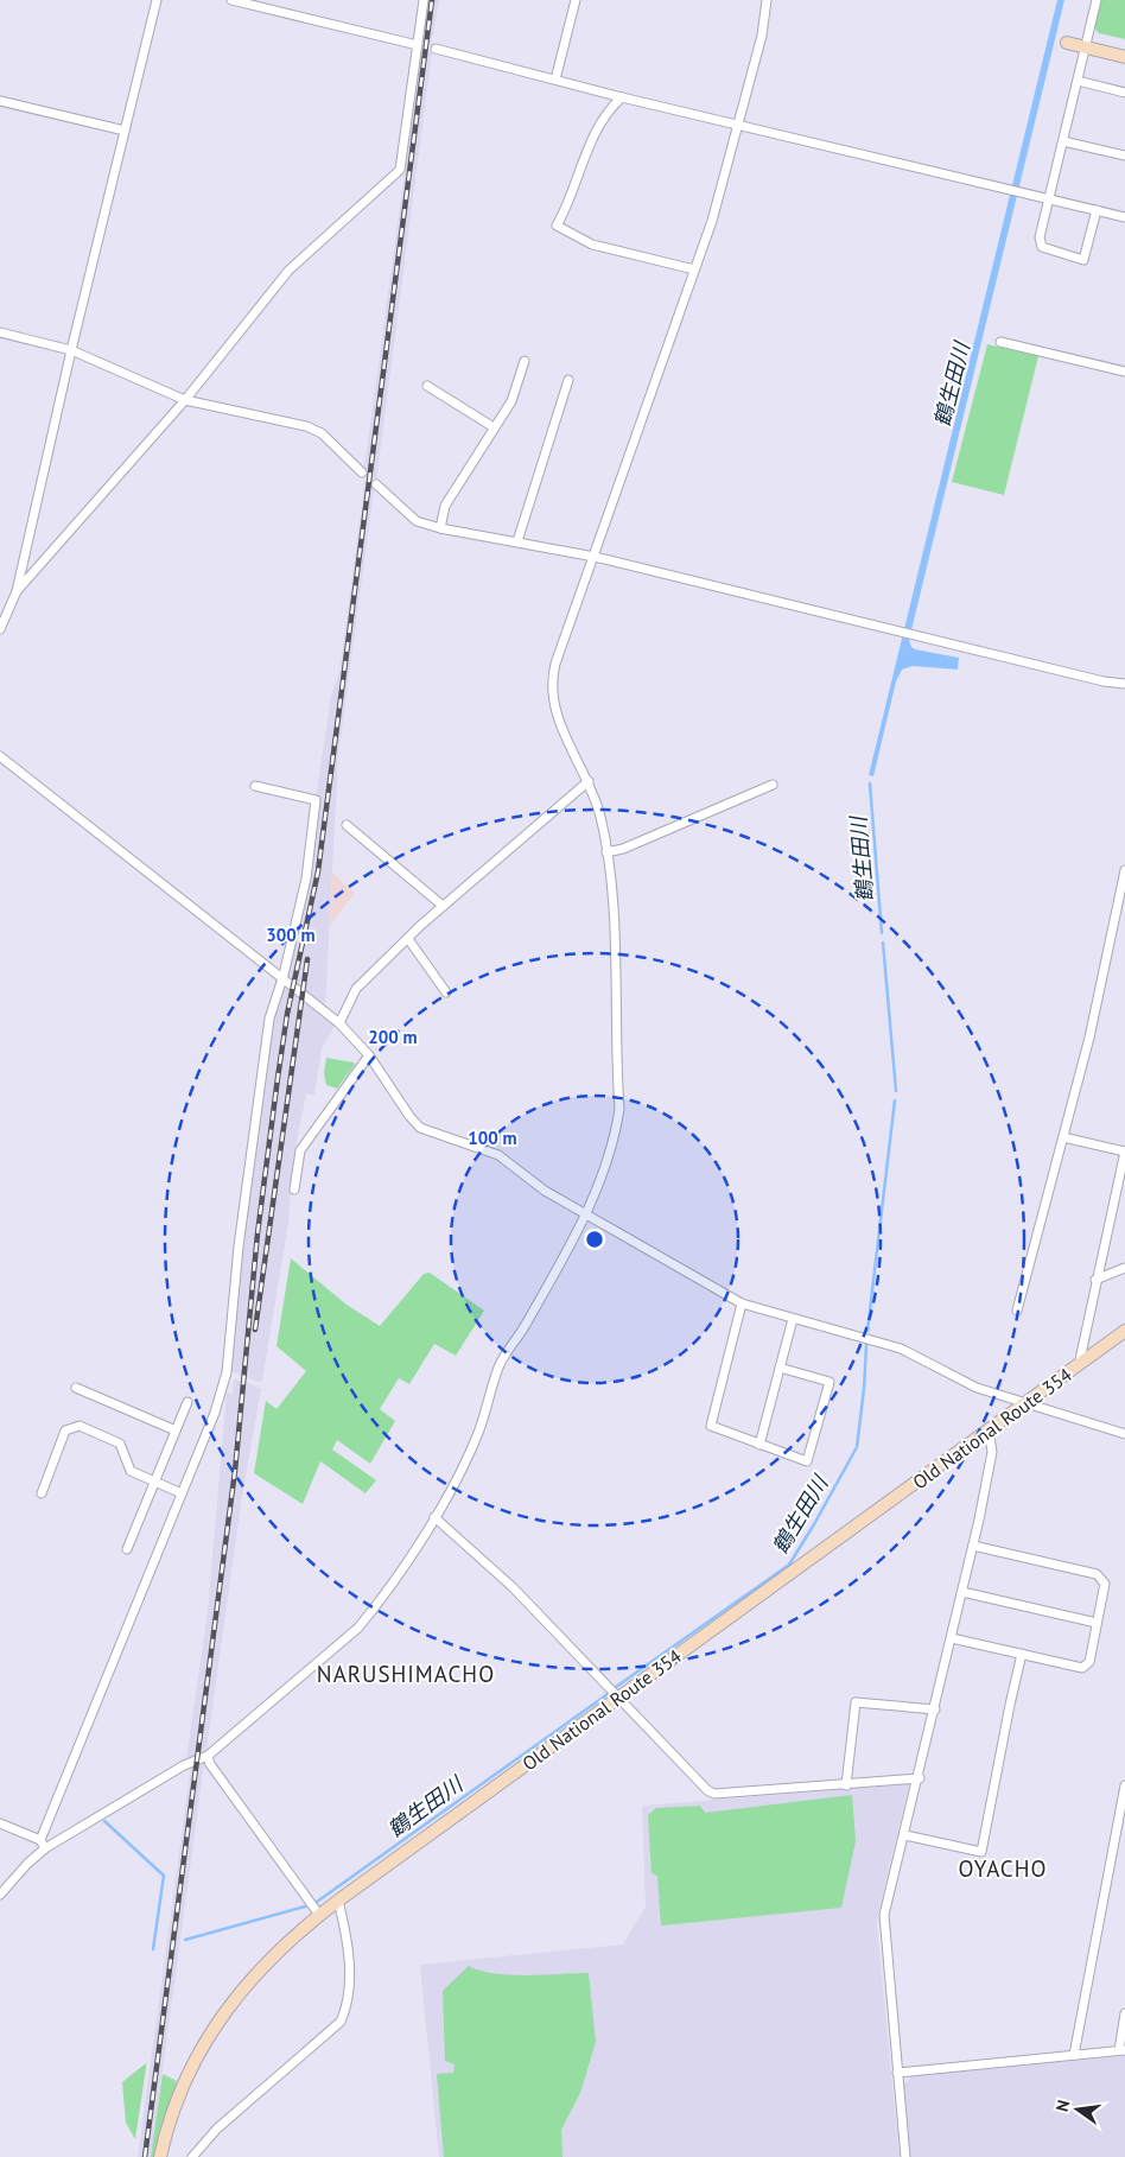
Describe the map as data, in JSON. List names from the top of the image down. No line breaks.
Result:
{"streets":{"street":["Old National Route 354"]},"districts":["NARUSHIMACHO","OYACHO"],"water":["鶴生田川"],"north":"left","rings":["300 m","200 m","100 m"]}
